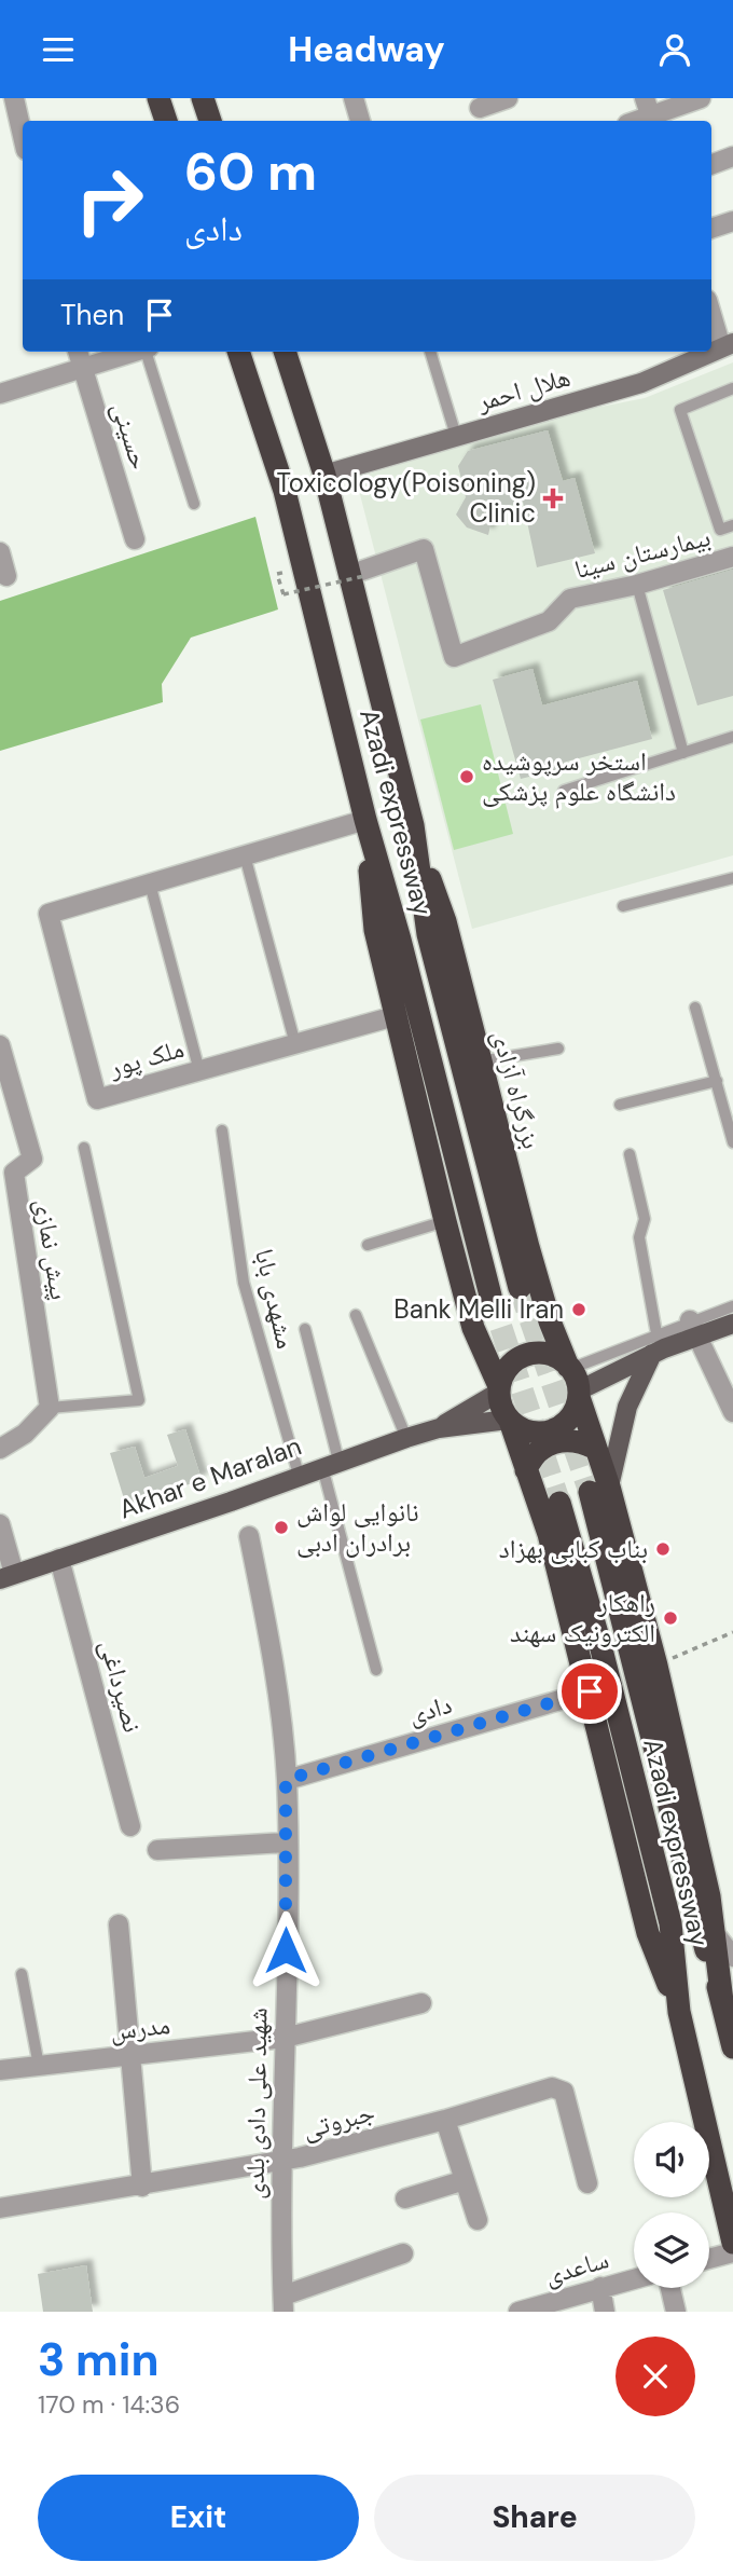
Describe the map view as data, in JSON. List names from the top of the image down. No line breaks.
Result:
{"streets":{"highway":["Azadi expressway","بزرگراه آزادی"],"main road":["Akhar e Maralan"],"street":["هلال احمر","حسینی","بیمارستان سینا","ملک پور","پیش نمازی","نصیرداغی","دادی","مدرس","شهید علی دادی بلدی","جبروتی","ساعدی"],"lane":["مشهدی بابا"]},"crossings":[["هلال احمر","Azadi expressway"],["بیمارستان سینا","Azadi expressway"],["Azadi expressway","بزرگراه آزادی"],["بزرگراه آزادی","Akhar e Maralan"],["مشهدی بابا","Akhar e Maralan"],["Akhar e Maralan","نصیرداغی"],["دادی","شهید علی دادی بلدی"],["مدرس","شهید علی دادی بلدی"],["شهید علی دادی بلدی","جبروتی"]],"places":{"health":["Toxicology(Poisoning) Clinic"],"other":["استخر سرپوشیده دانشگاه علوم پزشکی","Bank Melli Iran","نانوایی لواش برادران ادبی","بناب کبابی بهزاد","راهکار الکترونیک سهند"]},"page":{"header":"Headway","turn":["60 m","دادی"],"then":"Then","heading":["3 min","170 m · 14:36"],"buttons":["Exit","Share"]}}
